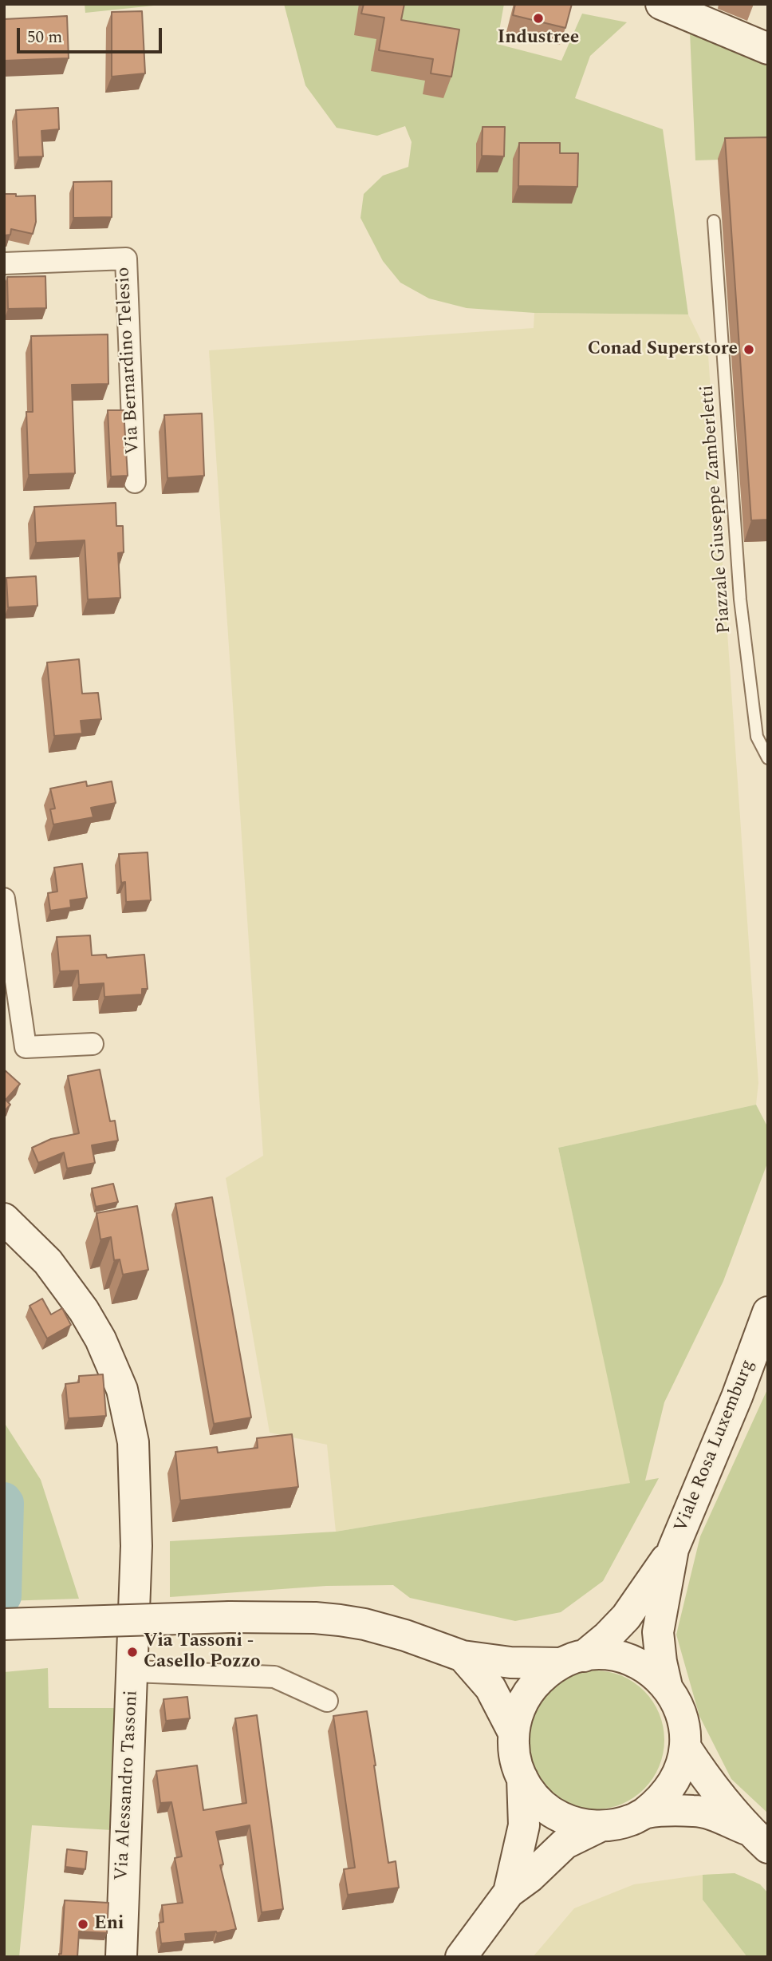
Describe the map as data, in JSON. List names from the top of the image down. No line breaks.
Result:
{"streets":{"street":["Via Bernardino Telesio","Viale Rosa Luxemburg","Via Alessandro Tassoni"],"lane":["Piazzale Giuseppe Zamberletti"]},"places":["Industree","Conad Superstore","Via Tassoni - Casello Pozzo","Eni"],"scale_bar":"50 m"}
